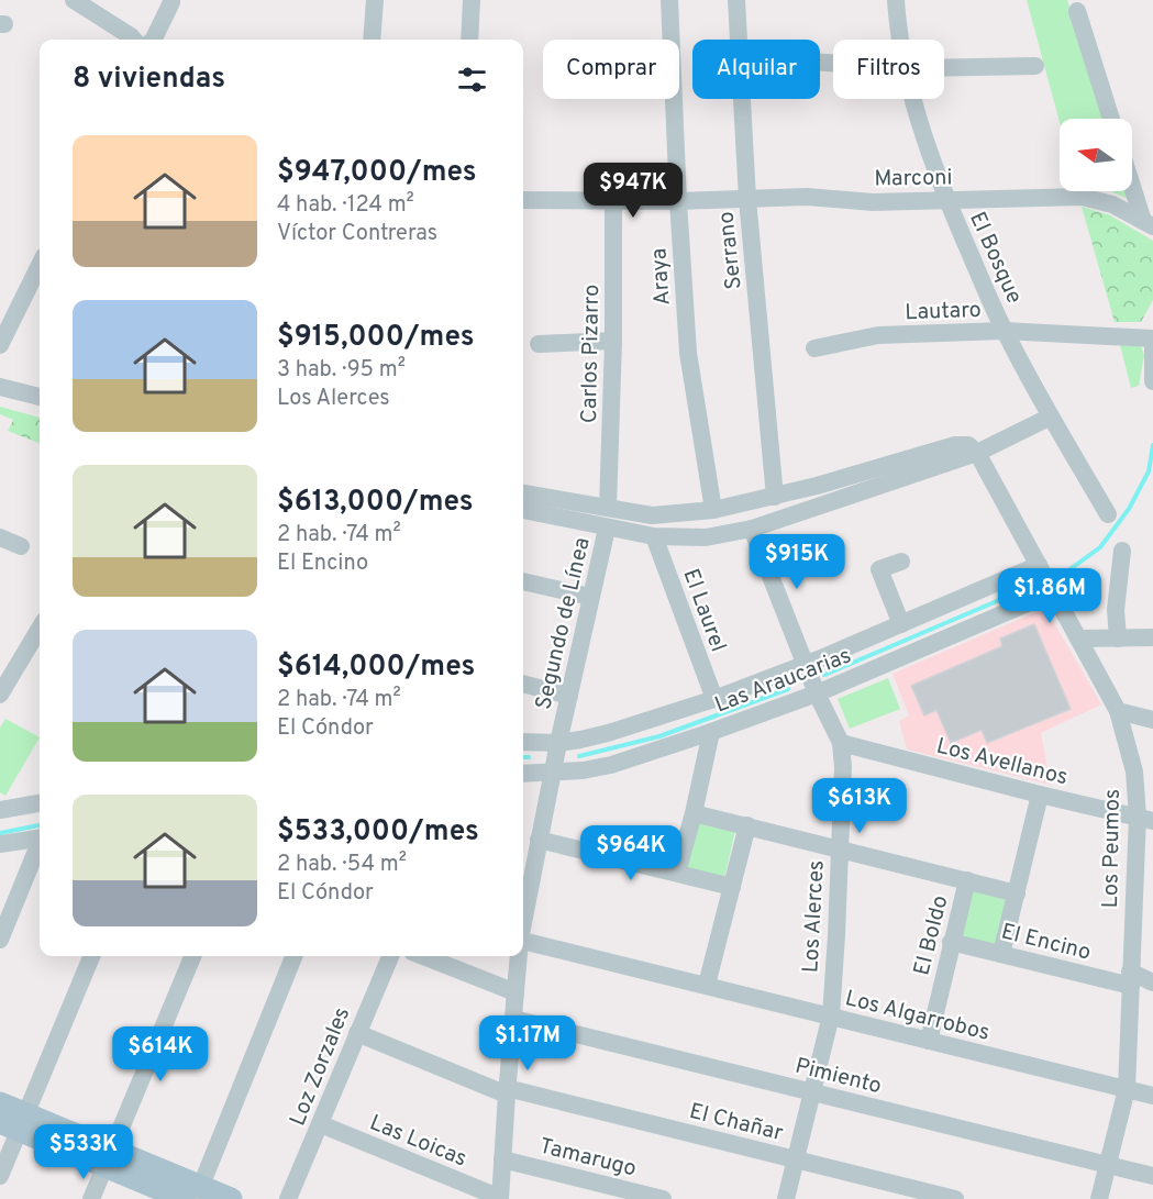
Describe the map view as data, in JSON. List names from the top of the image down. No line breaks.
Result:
{"streets":{"street":["Marconi","Serrano","El Bosque","Araya","Lautaro","Carlos Pizarro","El Laurel","Segundo de Línea","Las Araucarias","Los Avellanos","Los Peumos","Los Alerces","El Boldo","El Encino","Los Algarrobos","Loz Zorzales","Pimiento","El Chañar","Las Loicas","Tamarugo"]},"crossings":[["Marconi","Serrano"],["Marconi","El Bosque"],["Marconi","Araya"],["Marconi","Carlos Pizarro"],["El Bosque","Lautaro"],["El Laurel","Las Araucarias"],["Segundo de Línea","Las Araucarias"],["Segundo de Línea","Pimiento"],["Segundo de Línea","El Chañar"],["Segundo de Línea","Las Loicas"],["Segundo de Línea","Tamarugo"],["Las Araucarias","Los Peumos"],["Las Araucarias","Los Alerces"],["Los Avellanos","Los Peumos"],["Los Avellanos","Los Alerces"],["Los Peumos","El Encino"],["Los Peumos","Los Algarrobos"],["Los Peumos","Pimiento"],["Los Alerces","El Encino"],["Los Alerces","Los Algarrobos"],["Los Alerces","Pimiento"],["Los Alerces","El Chañar"],["El Boldo","El Encino"],["El Boldo","Los Algarrobos"],["Loz Zorzales","El Chañar"],["Loz Zorzales","Las Loicas"]],"north":"left","page":{"chip":["Comprar","Alquilar","Filtros"],"heading":"8 viviendas","list":[{"name":"$947,000/mes","note":"4 hab. · 124 m² · Víctor Contreras"},{"name":"$915,000/mes","note":"3 hab. · 95 m² · Los Alerces"},{"name":"$613,000/mes","note":"2 hab. · 74 m² · El Encino"},{"name":"$614,000/mes","note":"2 hab. · 74 m² · El Cóndor"},{"name":"$533,000/mes","note":"2 hab. · 54 m² · El Cóndor"}],"price":["$947K","$915K","$1.86M","$613K","$964K","$1.17M","$614K","$533K"]}}
